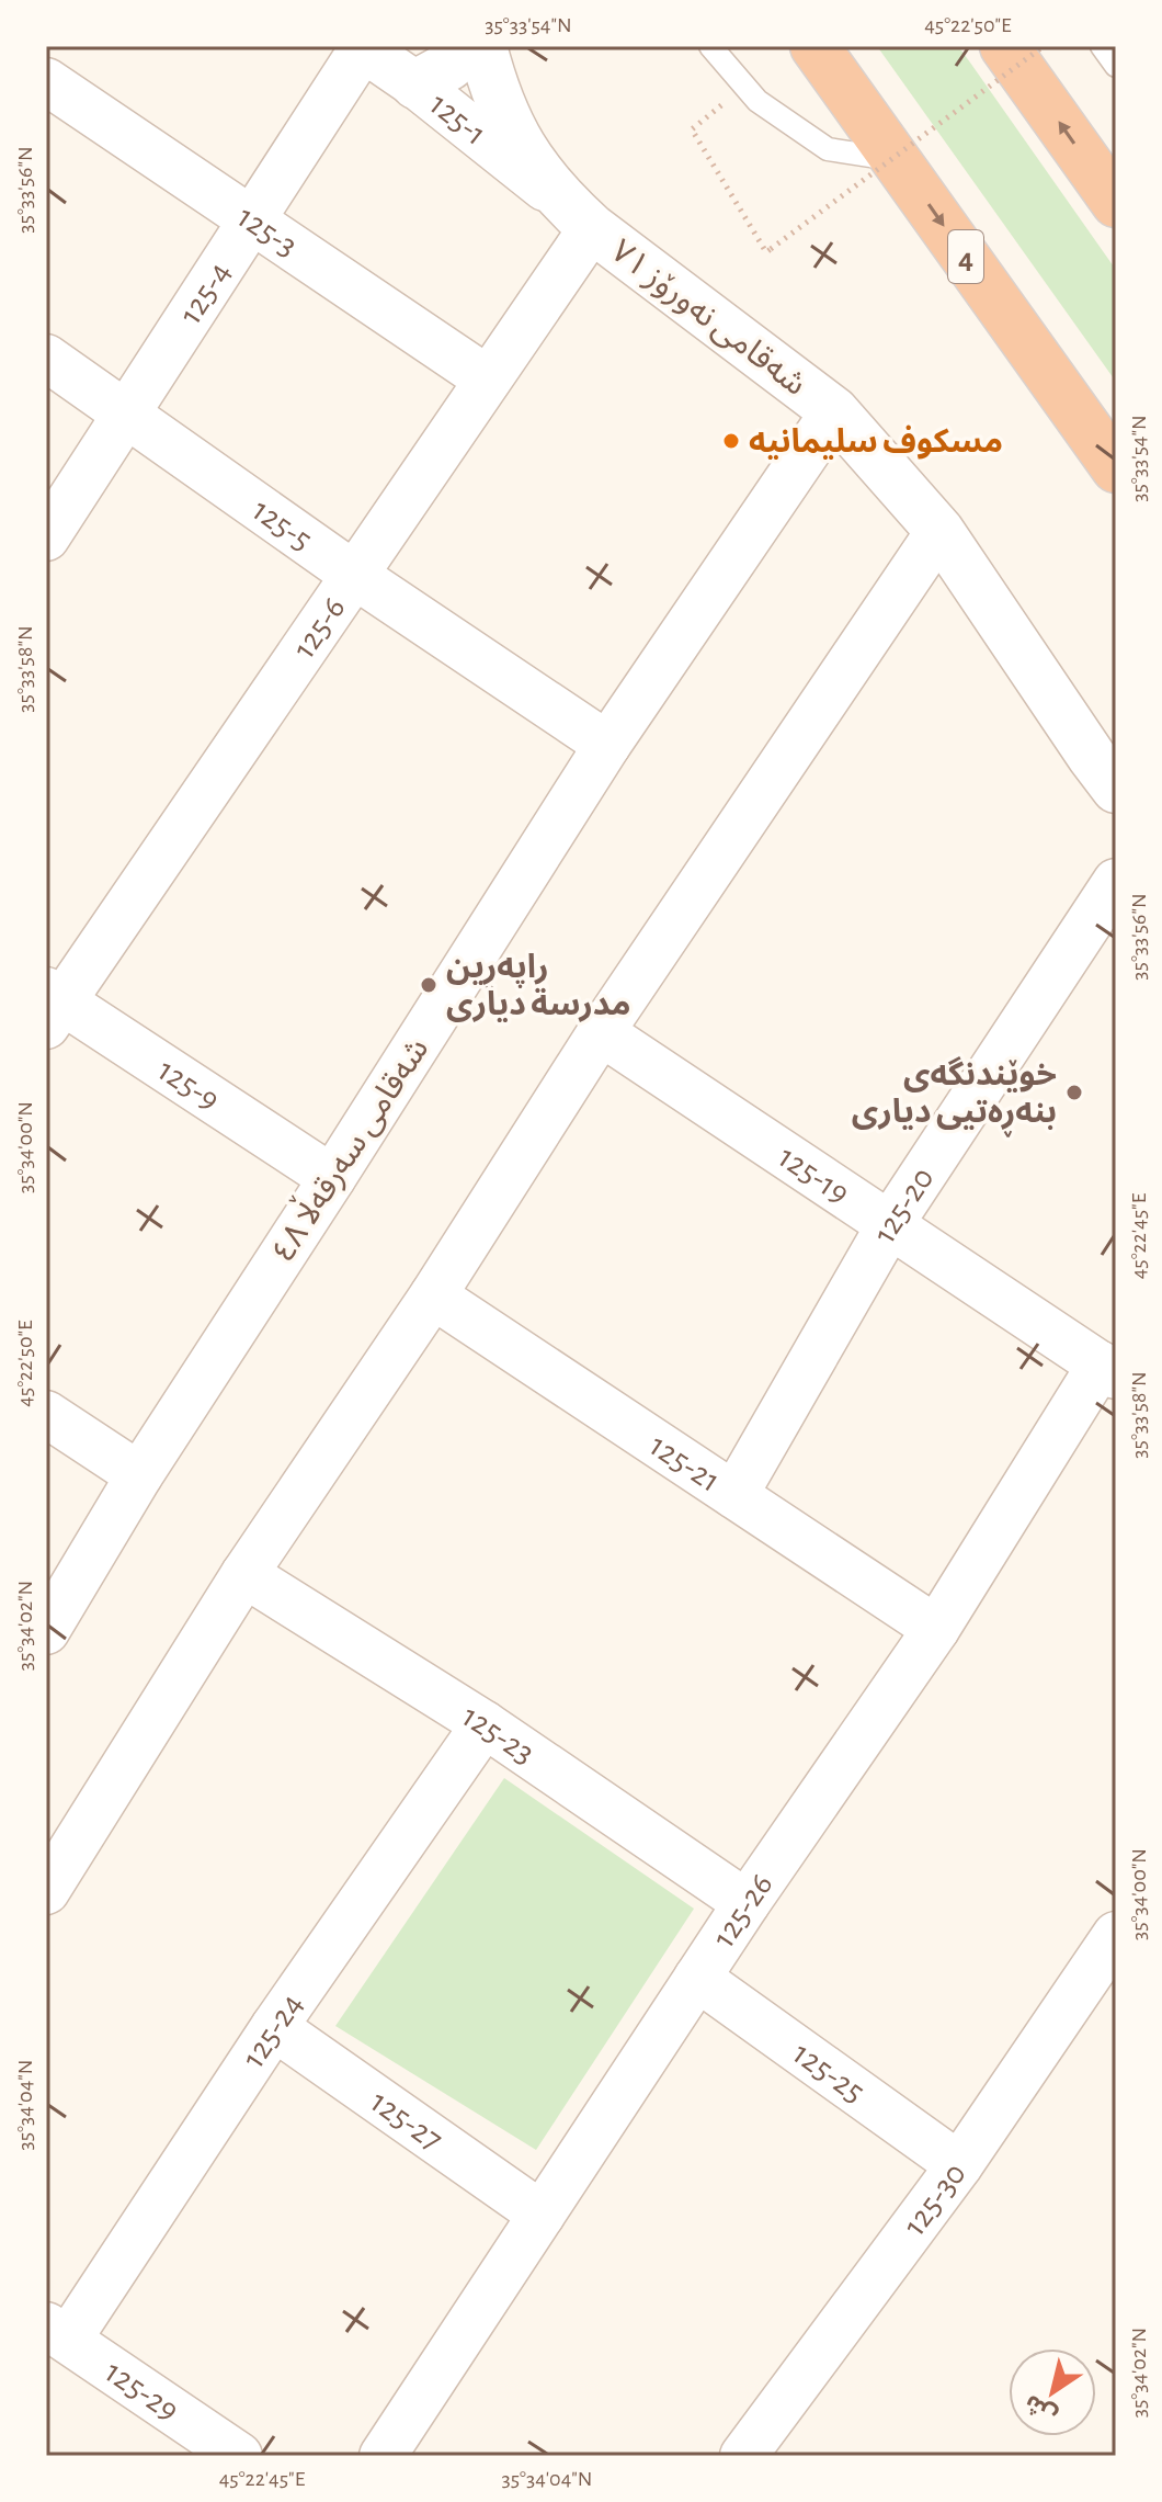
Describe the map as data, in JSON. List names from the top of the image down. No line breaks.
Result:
{"streets":{"highway":["4"],"street":["125-1","125-3","125-4","شەقامی نەورۆز ٧١","125-5","125-6","125-9","شەقامی سەرقەڵا ٤٨","125-19","125-20","125-21","125-23","125-26","125-24","125-25","125-27","125-30","125-29"]},"crossings":[["125-1","125-4"],["125-1","شەقامی نەورۆز ٧١"],["125-3","125-4"],["125-3","125-6"],["125-4","125-5"],["شەقامی نەورۆز ٧١","125-6"],["شەقامی نەورۆز ٧١","شەقامی سەرقەڵا ٤٨"],["125-5","125-6"],["125-5","شەقامی سەرقەڵا ٤٨"],["125-6","125-9"],["125-9","شەقامی سەرقەڵا ٤٨"],["125-19","125-20"],["125-19","125-26"],["125-20","125-21"],["125-21","125-26"],["125-23","125-26"],["125-23","125-24"],["125-26","125-25"],["125-26","125-27"],["125-24","125-27"],["125-24","125-29"],["125-25","125-30"]],"places":["مسكوف سليمانيه","ڕاپەڕین مدرسة ديارى","خوێندنگەی بنەڕەتیی دیاری"],"north":"bottom left","coordinates":["35°33'54\"N","45°22'50\"E","35°33'56\"N","35°33'58\"N","35°34'00\"N","45°22'45\"E","35°34'02\"N","35°34'04\"N"]}
